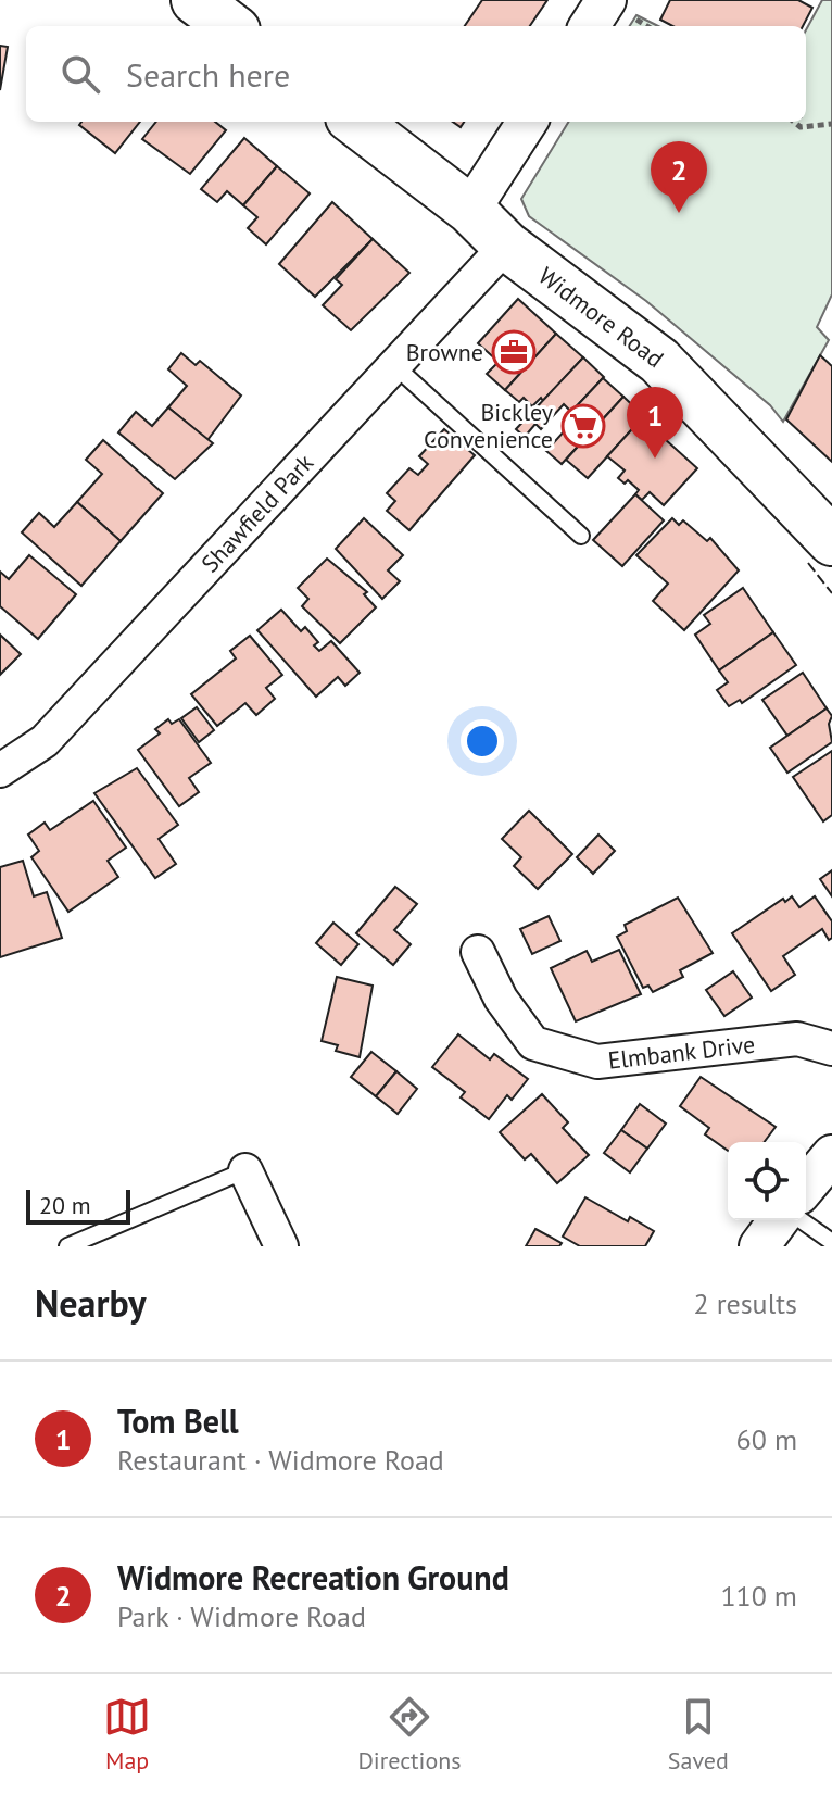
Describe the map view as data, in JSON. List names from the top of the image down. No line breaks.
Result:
{"streets":{"main road":["Widmore Road"],"street":["Shawfield Park","Elmbank Drive"]},"crossings":[["Widmore Road","Shawfield Park"]],"places":{"office":["Browne"],"supermarket":["Bickley Convenience"]},"scale_bar":"20 m","page":{"search":"Search here","pins":["2","1"],"scale":"20 m","heading":["Nearby","2 results"],"list":[{"mark":"1","name":"Tom Bell","note":"Restaurant · Widmore Road","value":"60 m"},{"mark":"2","name":"Widmore Recreation Ground","note":"Park · Widmore Road","value":"110 m"}],"nav":["Map","Directions","Saved"]}}
